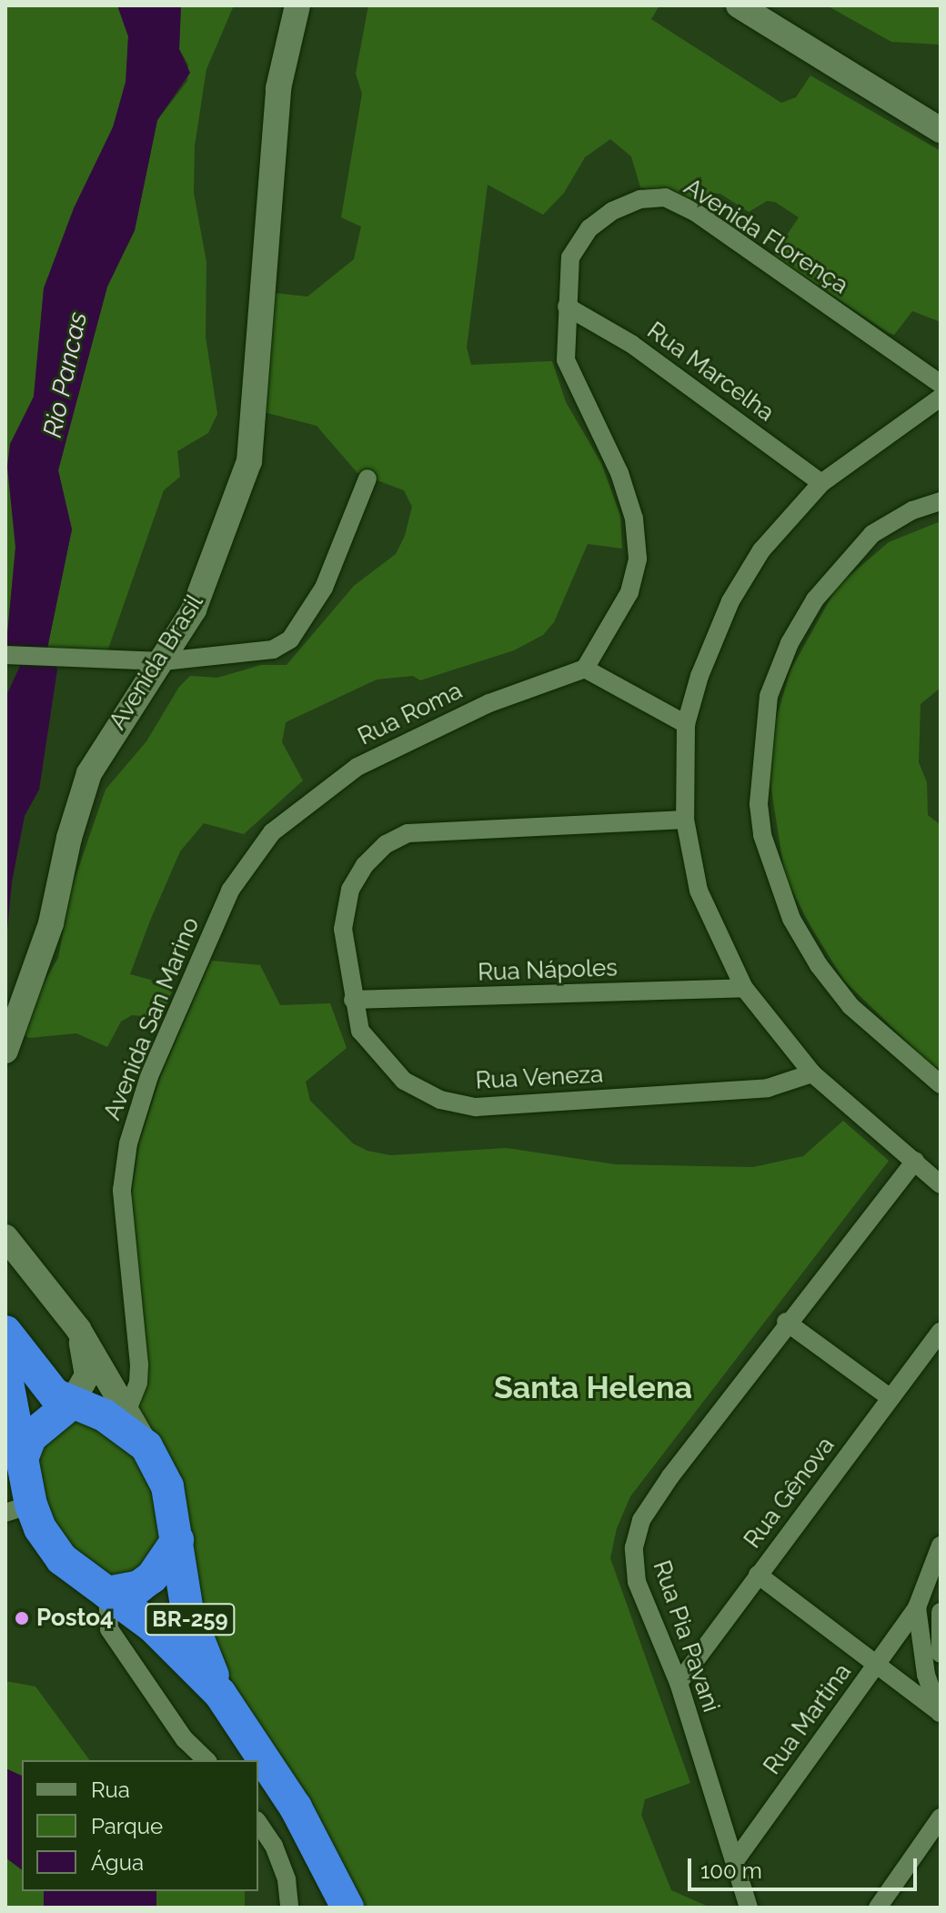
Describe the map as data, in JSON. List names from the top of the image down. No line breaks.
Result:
{"streets":{"highway":["BR-259"],"main road":["Avenida Brasil"],"street":["Avenida Florença","Rua Marcelha","Rua Roma","Rua Nápoles","Avenida San Marino","Rua Veneza","Rua Gênova","Rua Pia Pavani","Rua Martina"]},"crossings":[["Avenida Florença","Rua Marcelha"],["Avenida Florença","Rua Roma"],["Rua Roma","Avenida San Marino"],["Rua Nápoles","Rua Veneza"],["Rua Gênova","Rua Pia Pavani"],["Rua Pia Pavani","Rua Martina"]],"districts":["Santa Helena"],"water":["Rio Pancas"],"places":["Posto4"],"legend":["Rua","Parque","Água"],"scale_bar":"100 m"}
